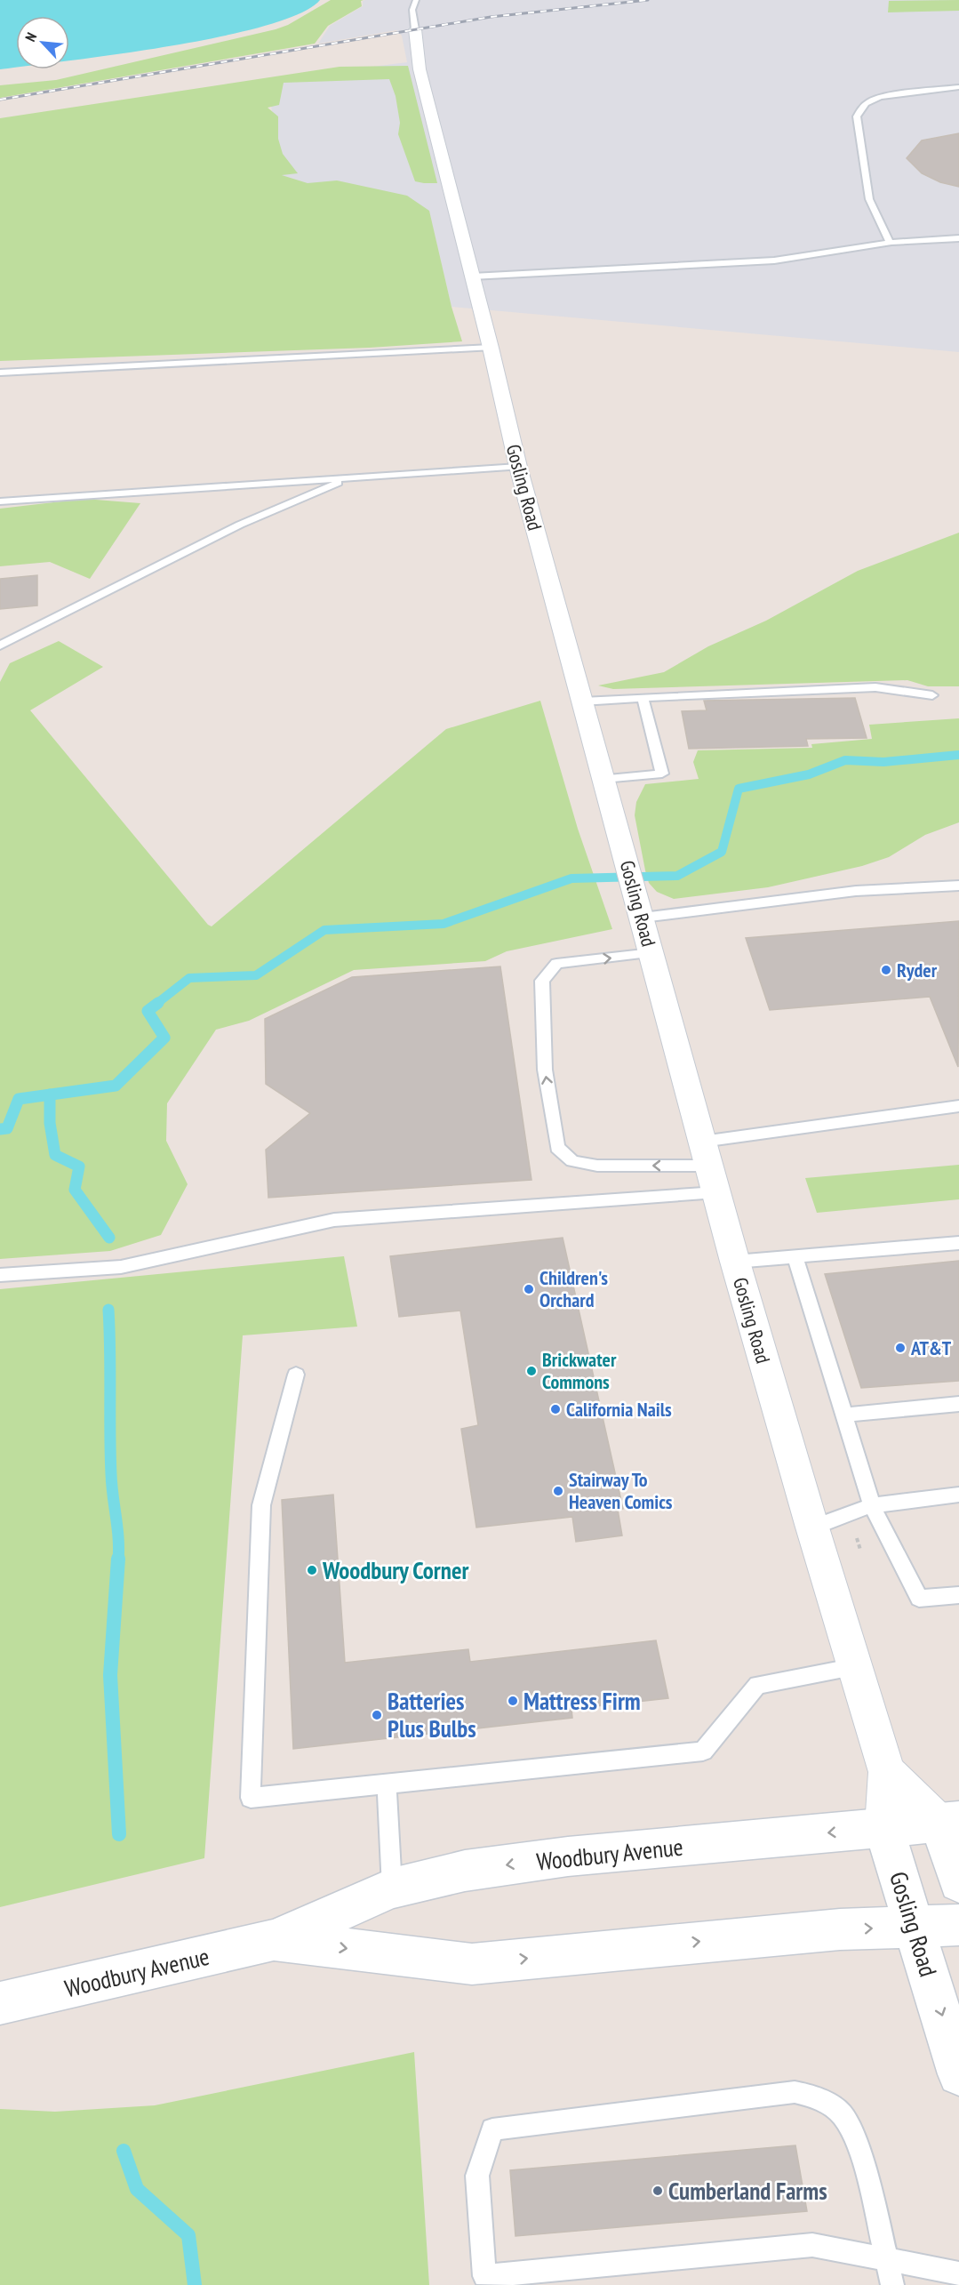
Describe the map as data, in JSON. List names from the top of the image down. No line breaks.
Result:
{"streets":{"main road":["Gosling Road","Woodbury Avenue"]},"crossings":[["Gosling Road","Woodbury Avenue"]],"places":["Ryder","Children's Orchard","AT&T","Brickwater Commons","California Nails","Stairway To Heaven Comics","Woodbury Corner","Mattress Firm","Batteries Plus Bulbs","Cumberland Farms"],"north":"top left"}
